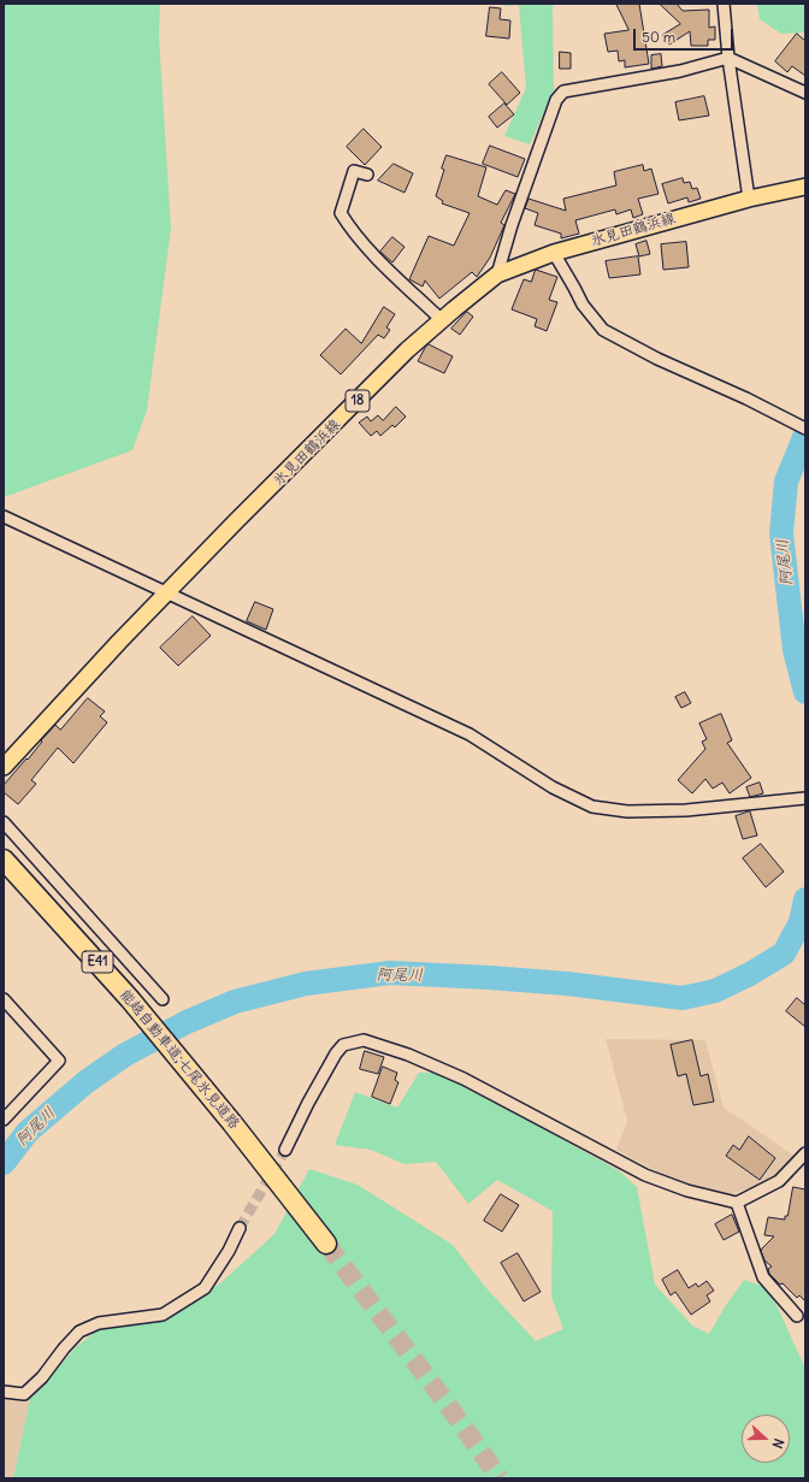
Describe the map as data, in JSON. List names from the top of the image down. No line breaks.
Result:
{"streets":{"highway":["E41","能越自動車道;七尾氷見道路"],"main road":["氷見田鶴浜線","18"]},"water":["阿尾川"],"scale_bar":"50 m","north":"right"}
